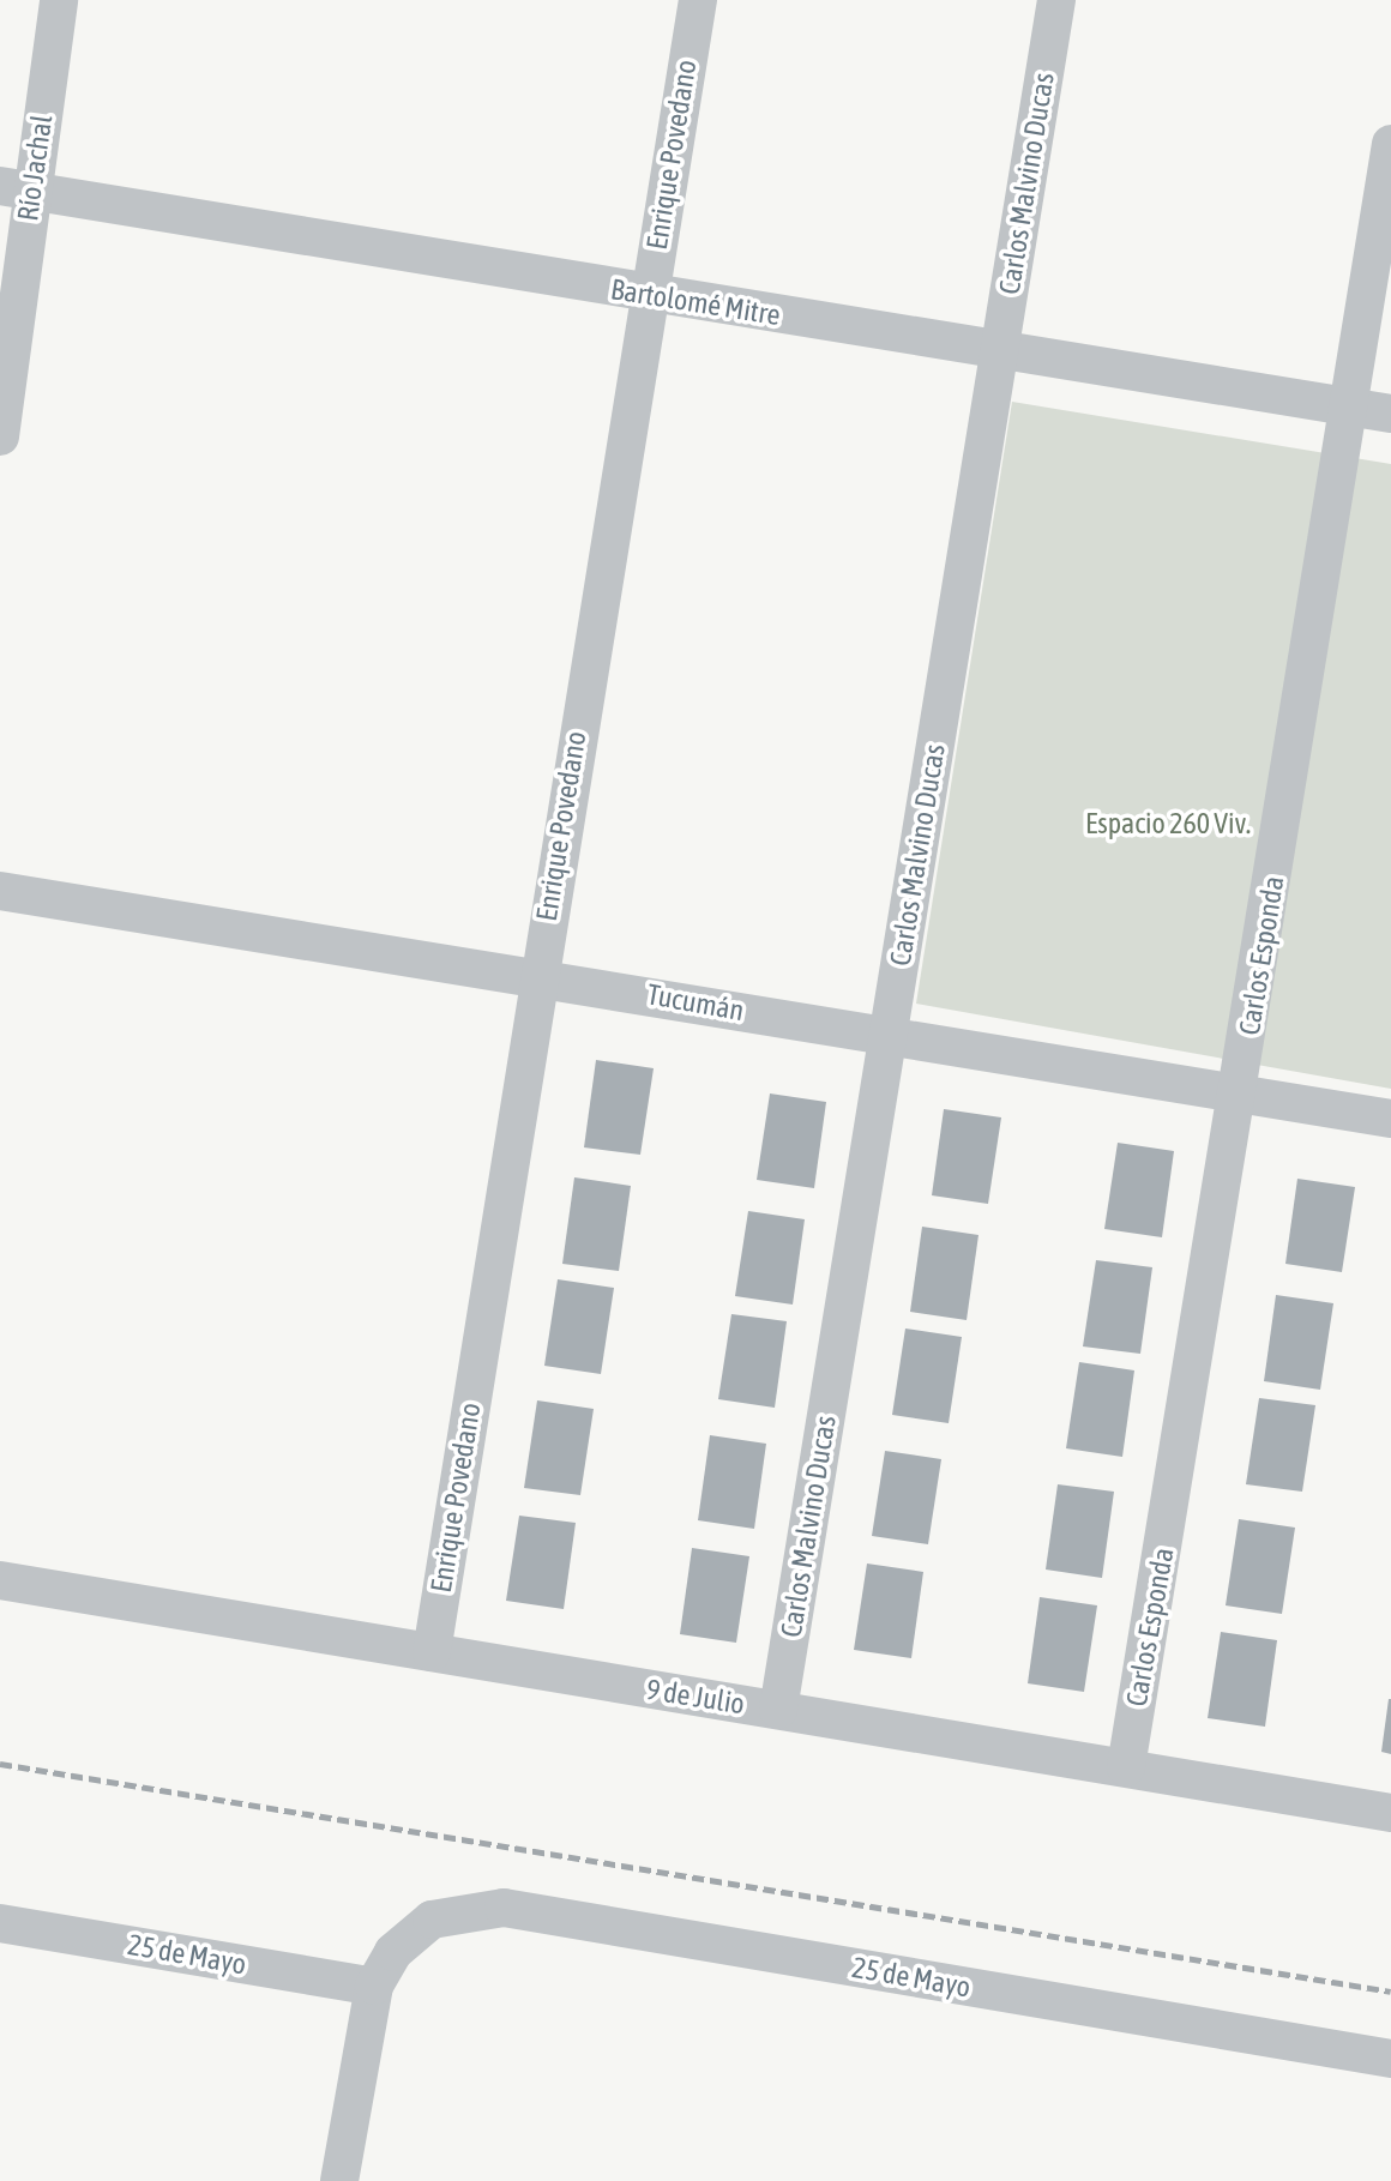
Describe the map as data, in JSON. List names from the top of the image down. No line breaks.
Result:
{"streets":{"street":["Enrique Povedano","Río Jachal","Carlos Malvino Ducas","Bartolomé Mitre","Carlos Esponda","Tucumán","9 de Julio","25 de Mayo"]},"crossings":[["Enrique Povedano","Bartolomé Mitre"],["Enrique Povedano","Tucumán"],["Enrique Povedano","9 de Julio"],["Río Jachal","Bartolomé Mitre"],["Carlos Malvino Ducas","Bartolomé Mitre"],["Carlos Malvino Ducas","Tucumán"],["Carlos Malvino Ducas","9 de Julio"],["Bartolomé Mitre","Carlos Esponda"],["Carlos Esponda","Tucumán"],["Carlos Esponda","9 de Julio"]],"parks":["Espacio 260 Viv."]}
